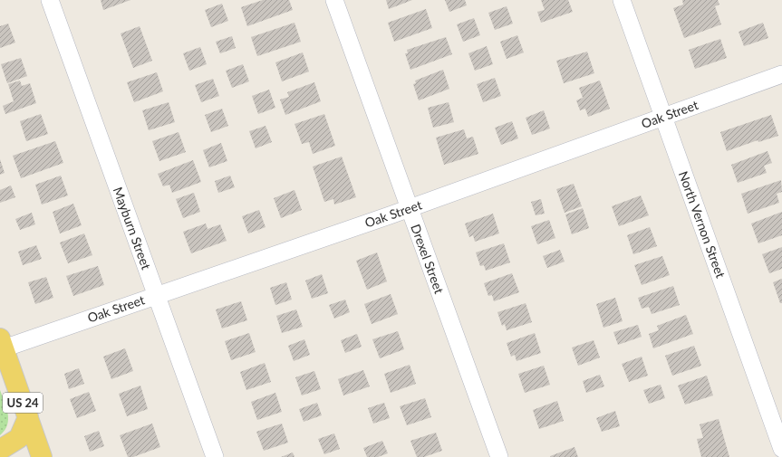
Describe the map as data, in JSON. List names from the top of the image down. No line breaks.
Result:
{"streets":{"main road":["US 24"],"street":["Oak Street","North Vernon Street","Mayburn Street","Drexel Street"]},"crossings":[["Oak Street","North Vernon Street"],["Oak Street","Mayburn Street"],["Oak Street","Drexel Street"],["Oak Street","US 24"]]}
